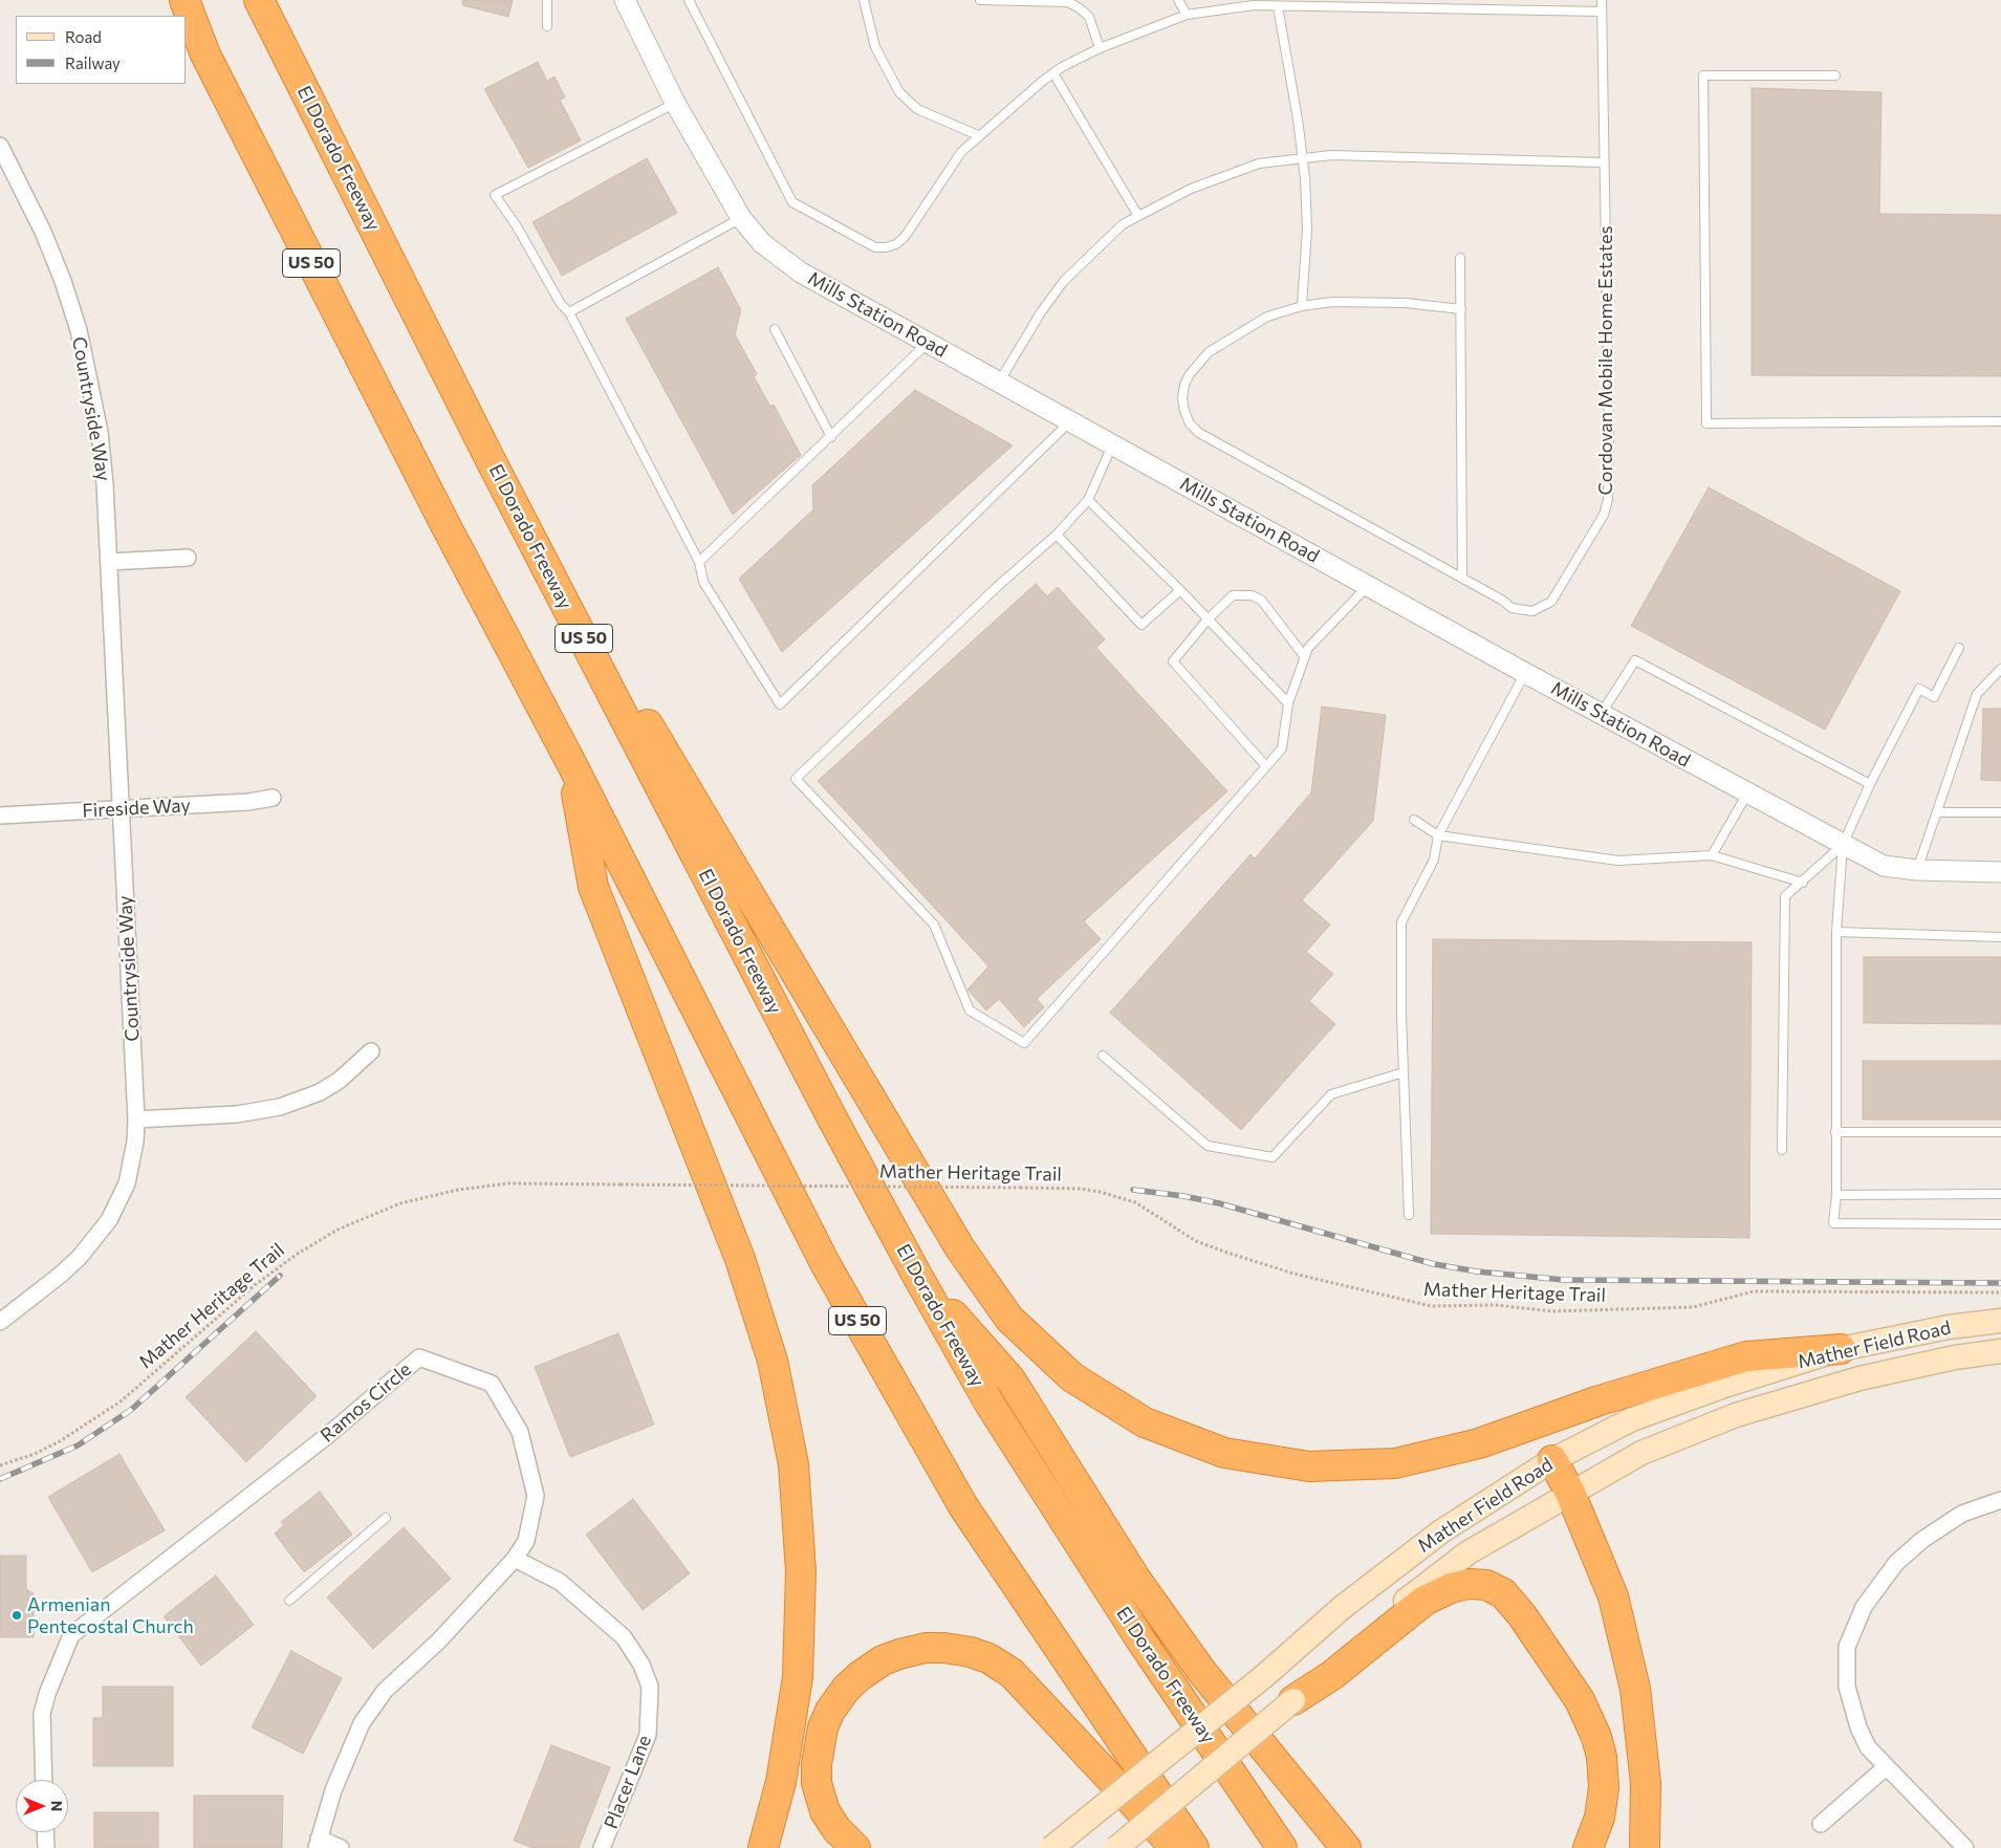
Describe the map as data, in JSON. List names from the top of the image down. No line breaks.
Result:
{"streets":{"highway":["El Dorado Freeway","US 50"],"main road":["Mather Field Road"],"street":["Mills Station Road","Countryside Way","Fireside Way","Ramos Circle","Placer Lane"],"lane":["Cordovan Mobile Home Estates"],"path":["Mather Heritage Trail"]},"crossings":[["Countryside Way","Fireside Way"],["Ramos Circle","Placer Lane"]],"places":["Armenian Pentecostal Church"],"legend":["Road","Railway"],"north":"right"}
